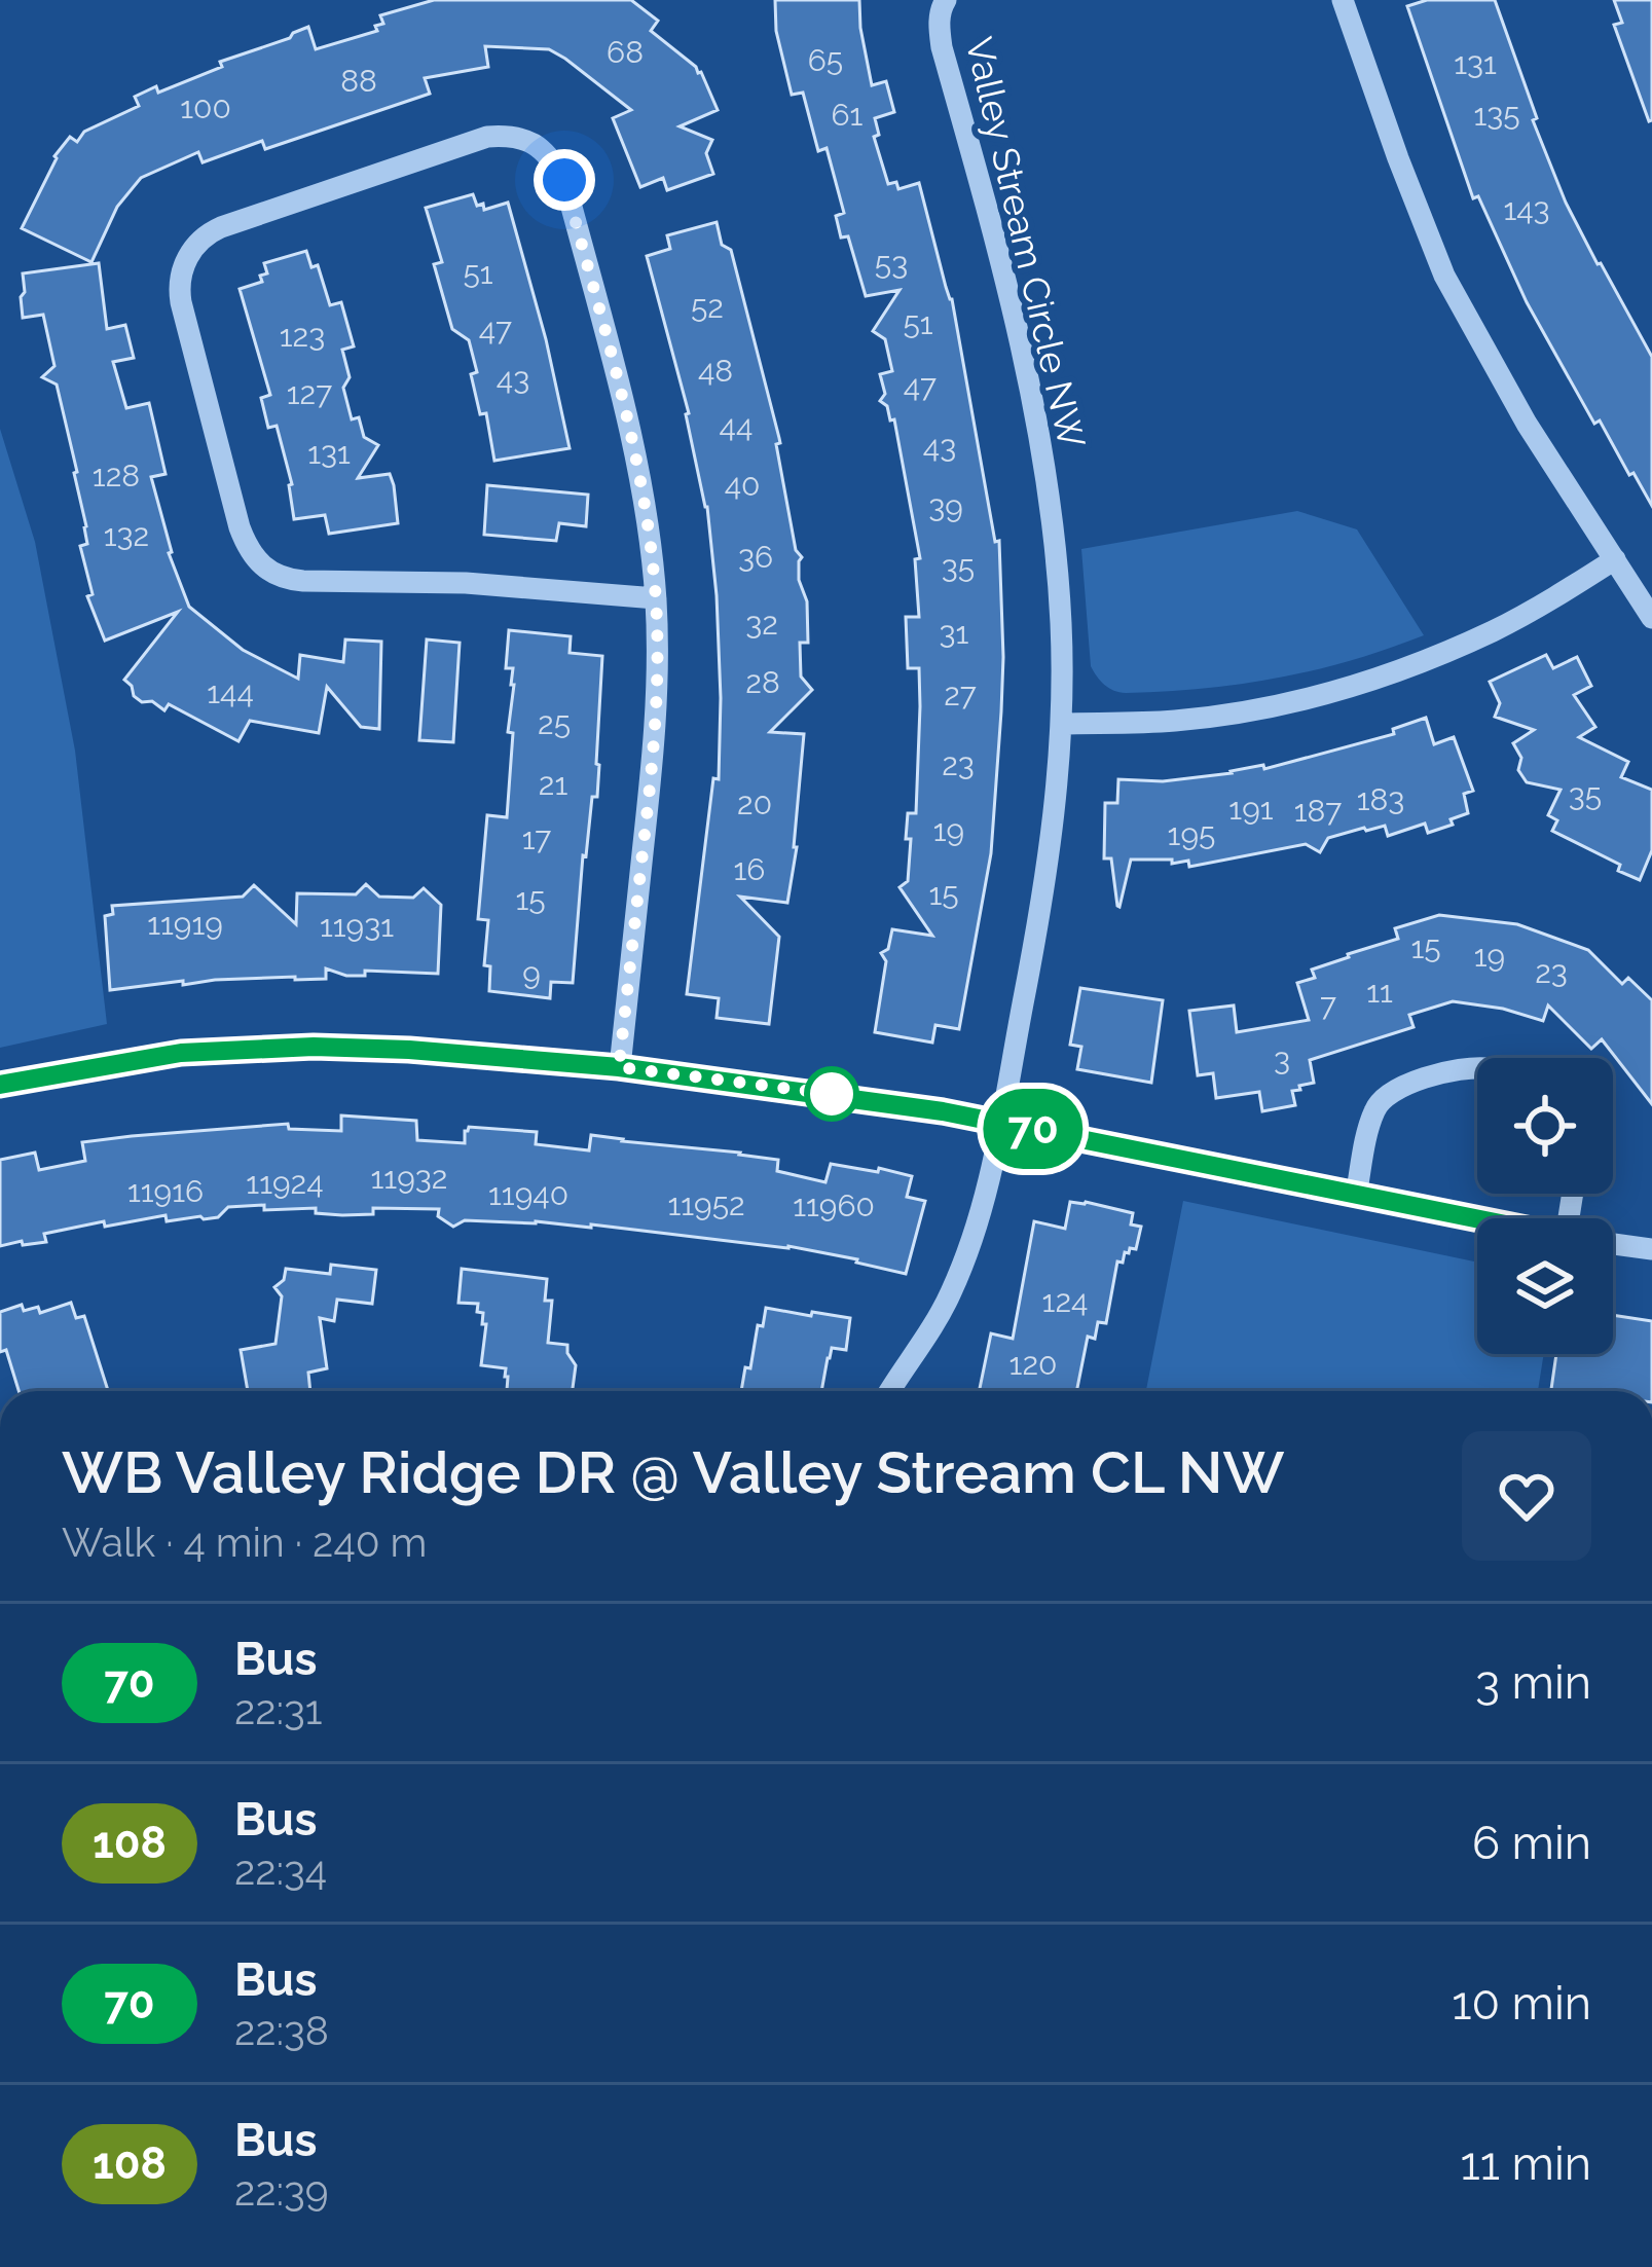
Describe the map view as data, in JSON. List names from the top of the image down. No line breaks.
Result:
{"streets":{"street":["Valley Stream Circle NW"]},"lines":["bus line 70"],"house_numbers":["68","65","131","88","100","61","135","143","53","51","52","51","47","123","48","43","47","127","44","43","131","128","40","39","132","36","35","32","31","28","144","27","25","23","21","35","183","20","191","187","19","195","17","16","15","15","11919","11931","15","19","23","9","11","7","3","11932","11924","11916","11940","11952","11960","124","120"],"page":{"on_map":"70","heading":["WB Valley Ridge DR @ Valley Stream CL NW","Walk · 4 min · 240 m"],"list":[{"mark":"70","name":"Bus","note":"22:31","value":"3 min"},{"mark":"108","name":"Bus","note":"22:34","value":"6 min"},{"mark":"70","name":"Bus","note":"22:38","value":"10 min"},{"mark":"108","name":"Bus","note":"22:39","value":"11 min"}]}}
